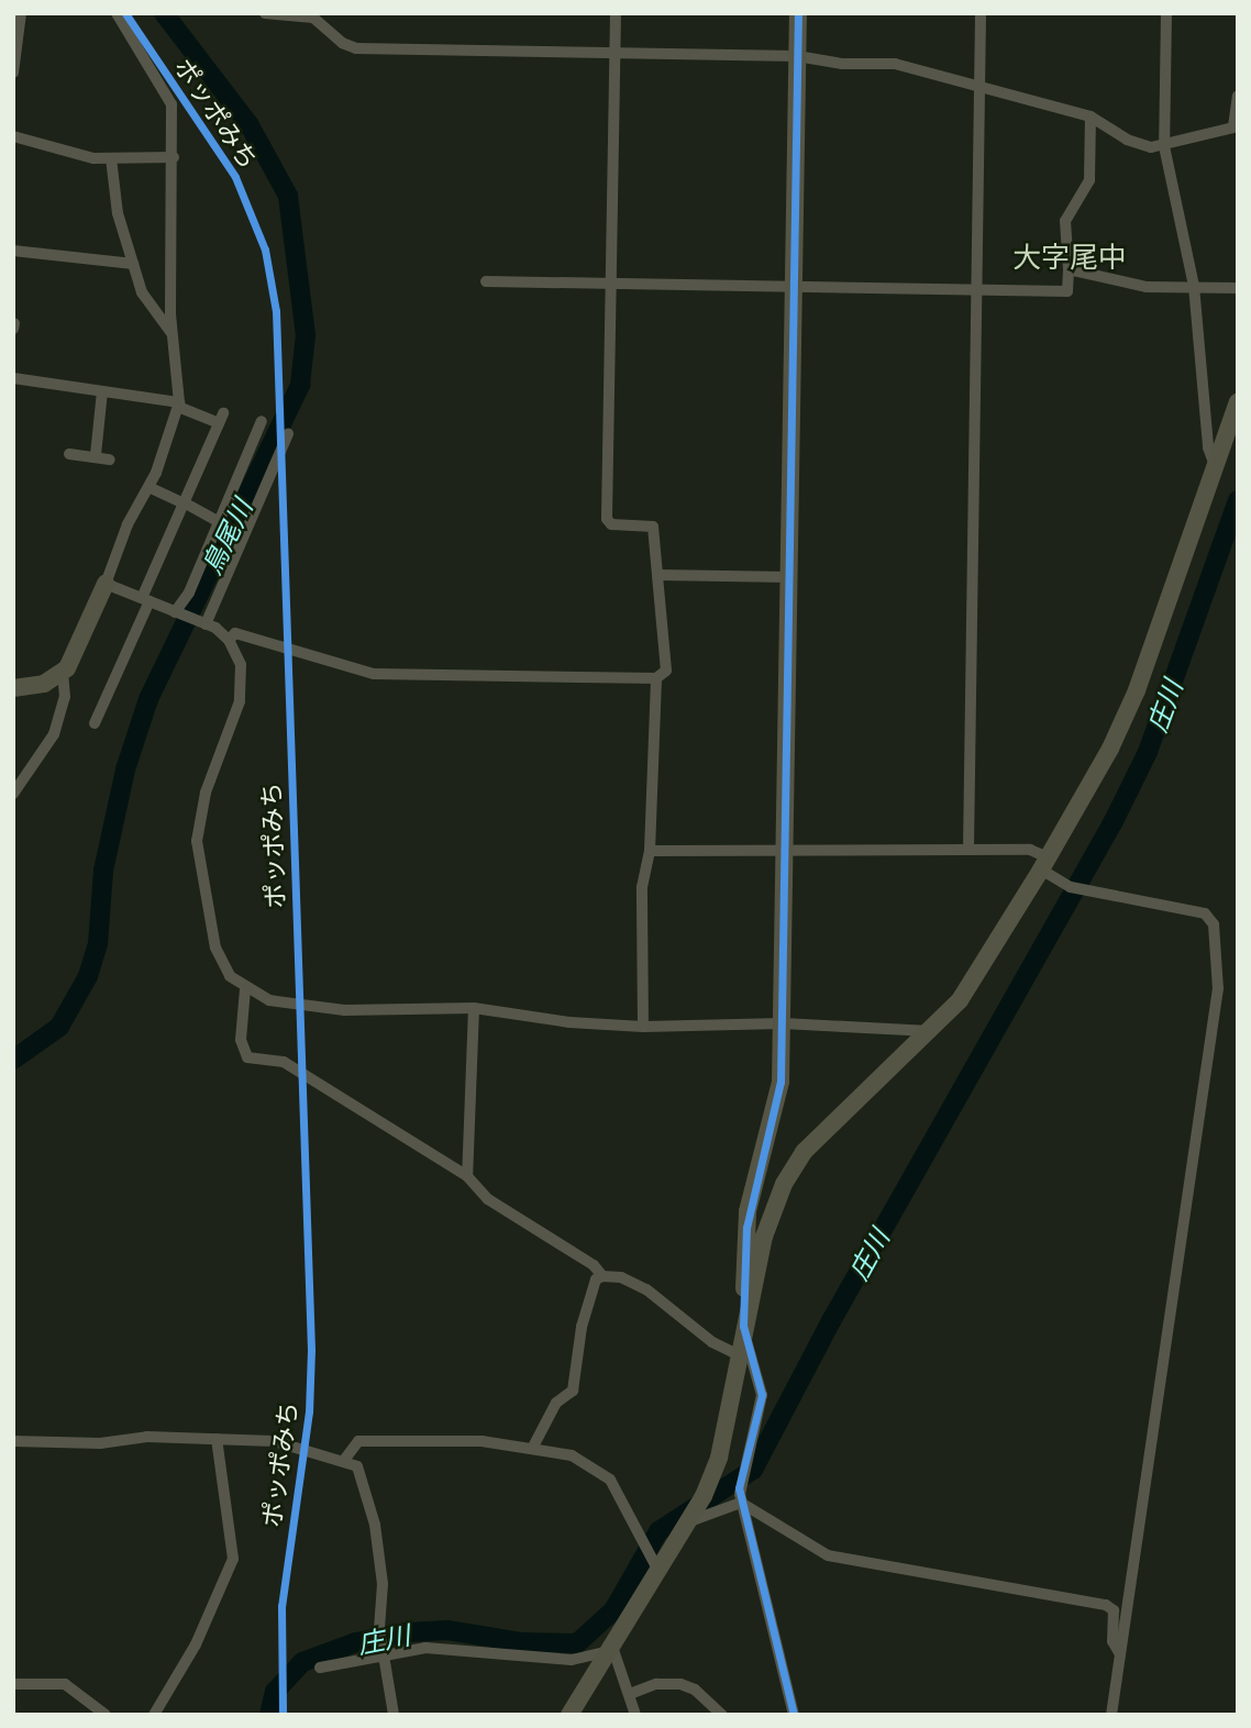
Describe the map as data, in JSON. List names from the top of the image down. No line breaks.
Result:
{"streets":{"cycle path":["ポッポみち"]},"districts":["大字尾中"],"water":["鳥尾川","庄川"]}
